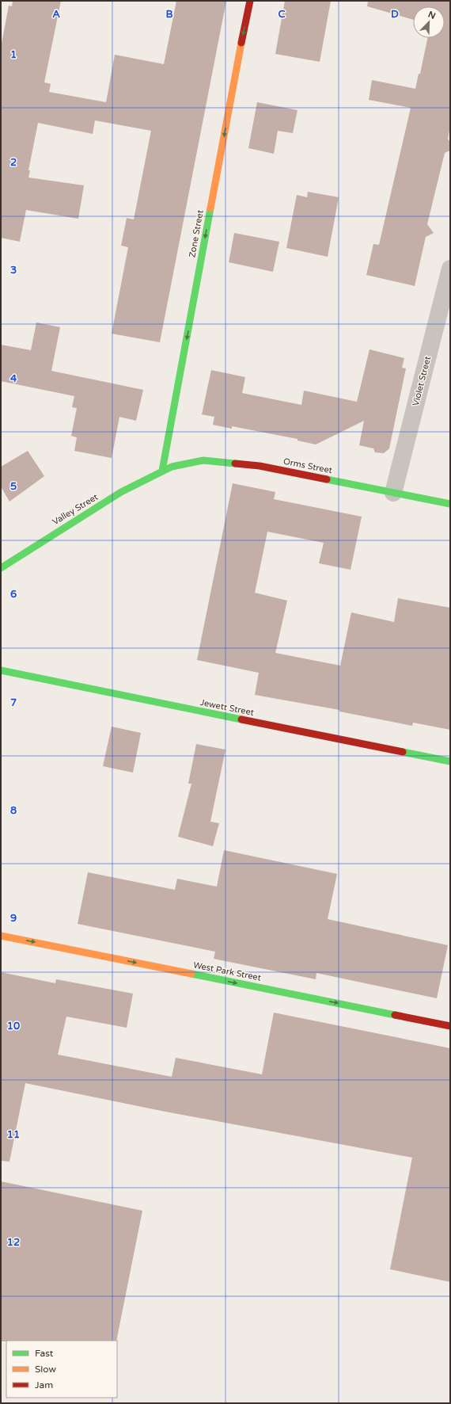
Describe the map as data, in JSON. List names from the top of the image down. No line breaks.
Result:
{"streets":{"street":["Zone Street","Violet Street","Orms Street","Valley Street","Jewett Street","West Park Street"]},"crossings":[["Zone Street","Orms Street"],["Zone Street","Valley Street"],["Violet Street","Orms Street"],["Orms Street","Valley Street"]],"one_way":["Zone Street","West Park Street"],"legend":["Fast","Slow","Jam"],"north":"top right","grid":{"columns":["A","B","C","D"],"rows":["1","2","3","4","5","6","7","8","9","10","11","12"]}}
